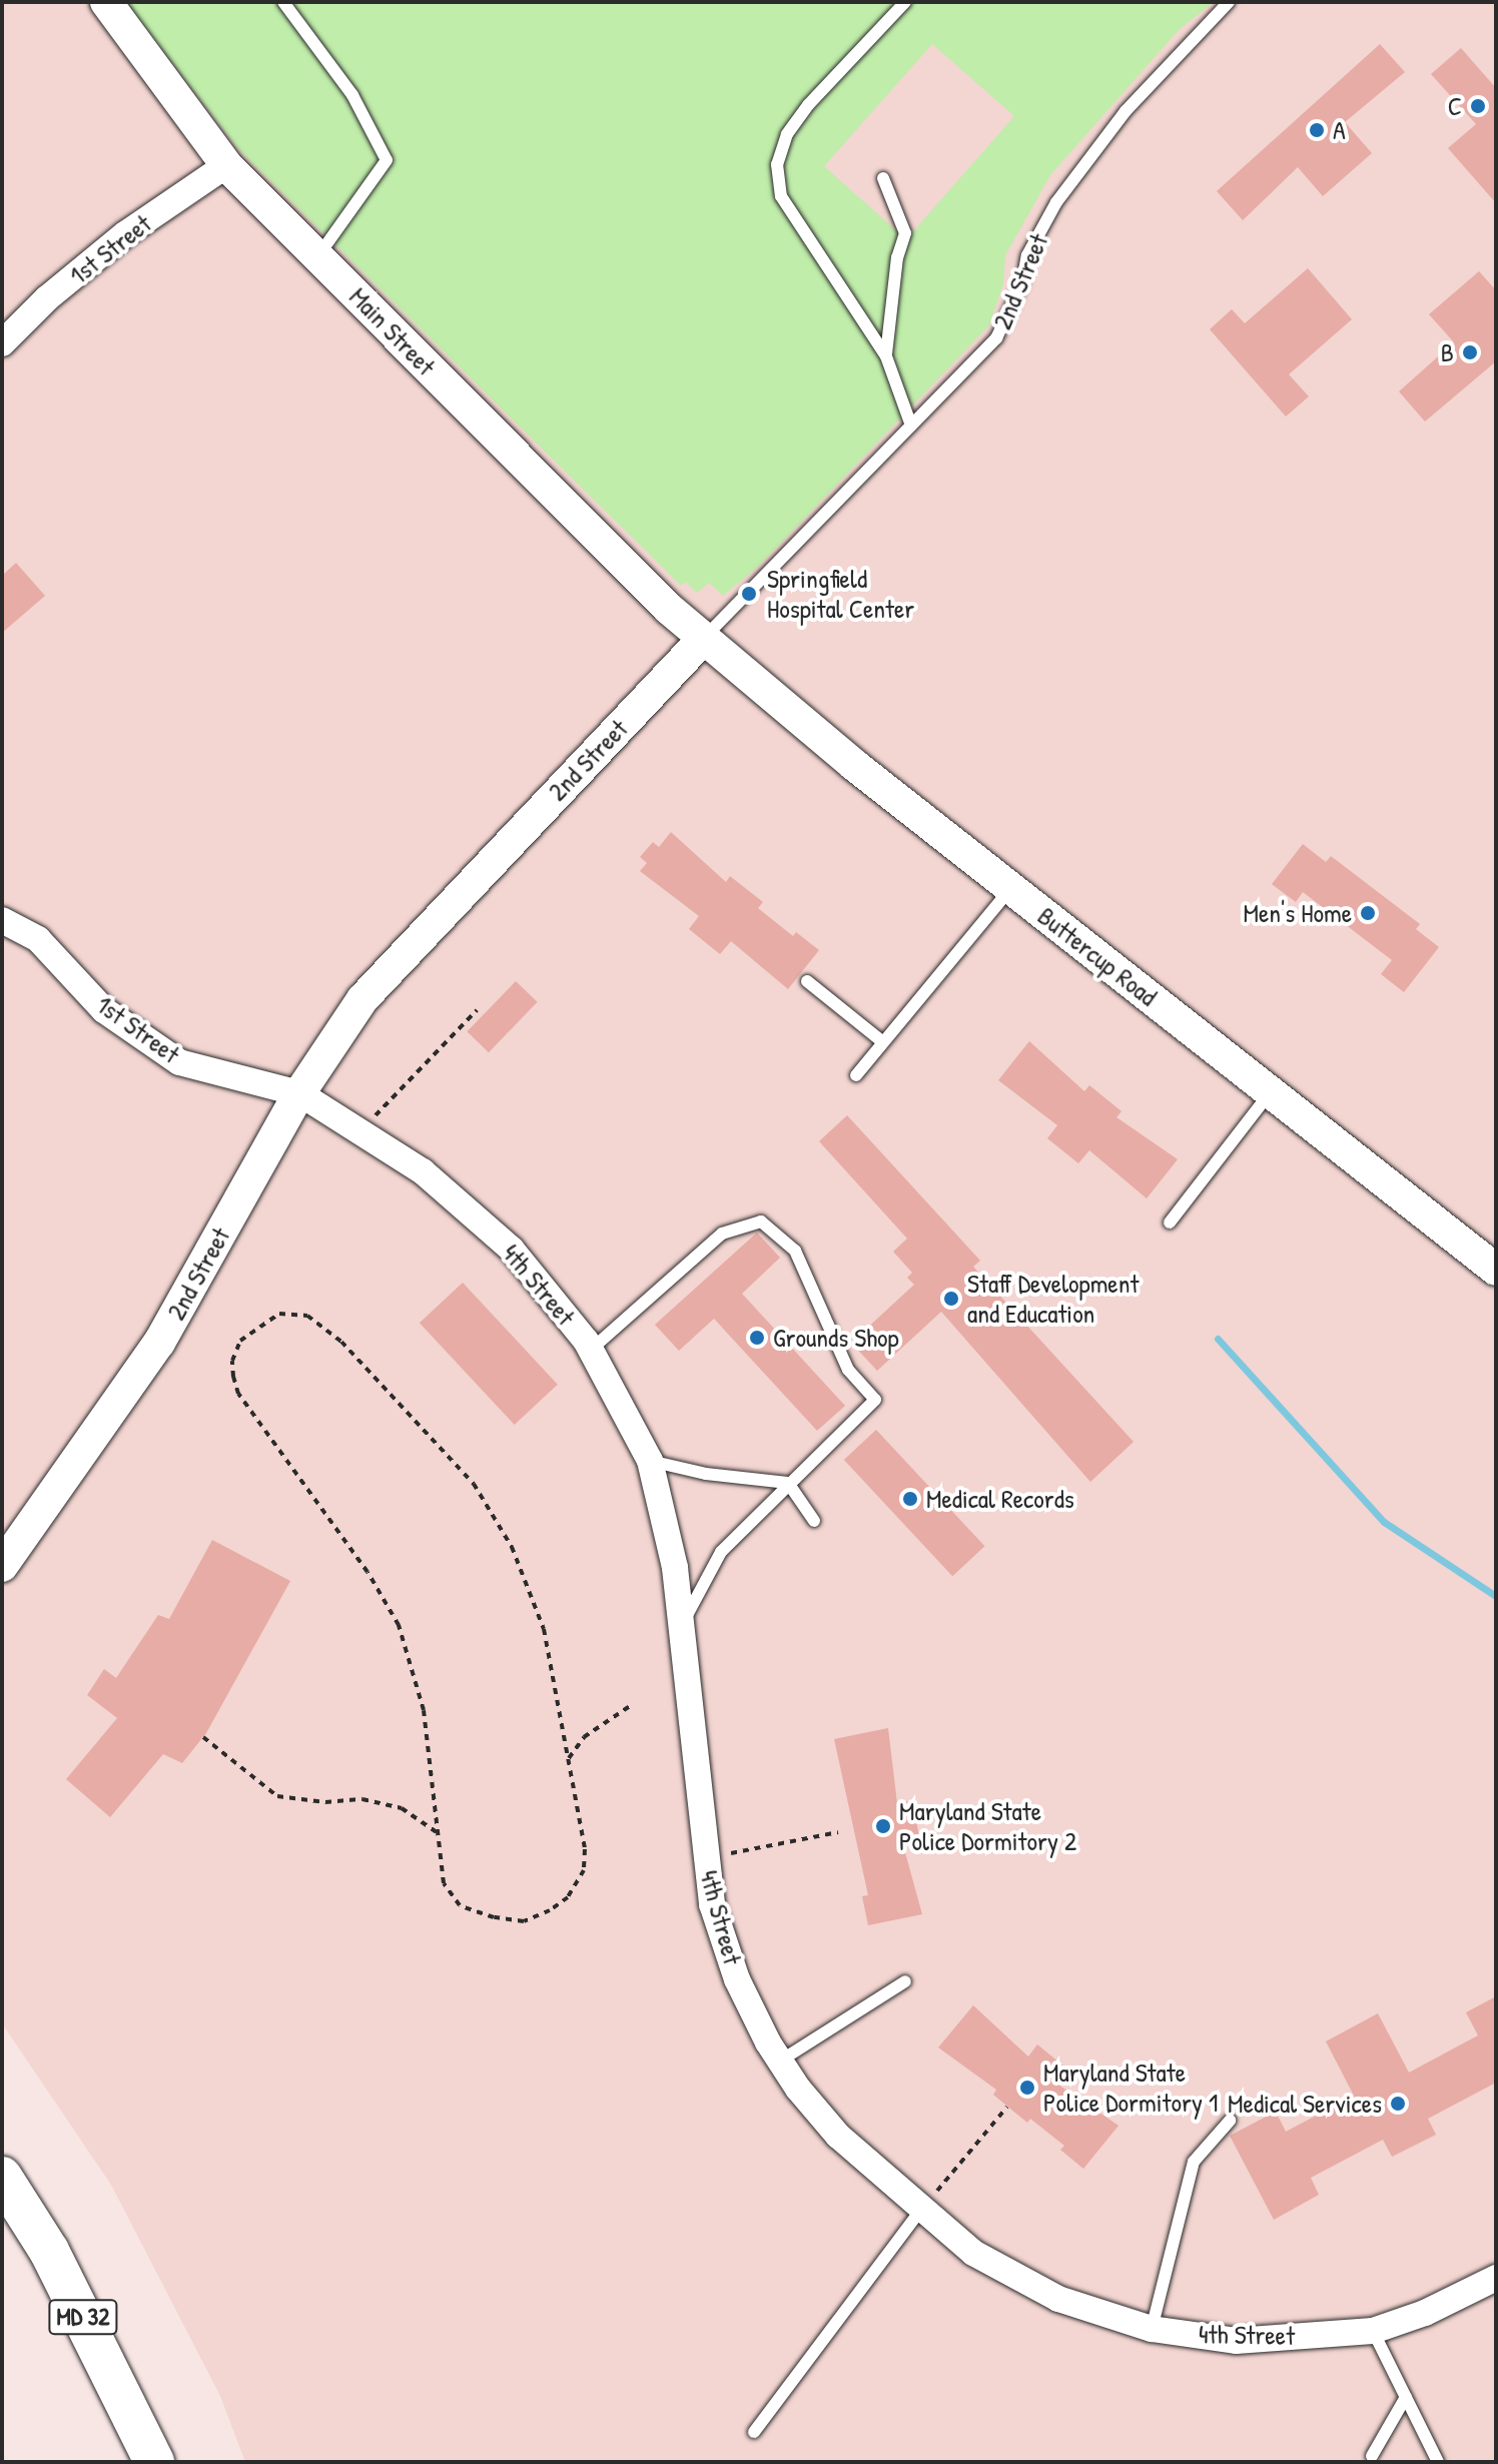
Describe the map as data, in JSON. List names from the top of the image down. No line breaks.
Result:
{"streets":{"main road":["MD 32"],"street":["1st Street","2nd Street","Main Street","Buttercup Road","4th Street"]},"crossings":[["1st Street","2nd Street"],["1st Street","Main Street"],["1st Street","4th Street"],["2nd Street","Main Street"],["2nd Street","Buttercup Road"],["2nd Street","4th Street"],["Main Street","Buttercup Road"]],"places":["C","A","B","Springfield Hospital Center","Men's Home","Staff Development and Education","Grounds Shop","Medical Records","Maryland State Police Dormitory 2","Maryland State Police Dormitory 1","Medical Services"]}
